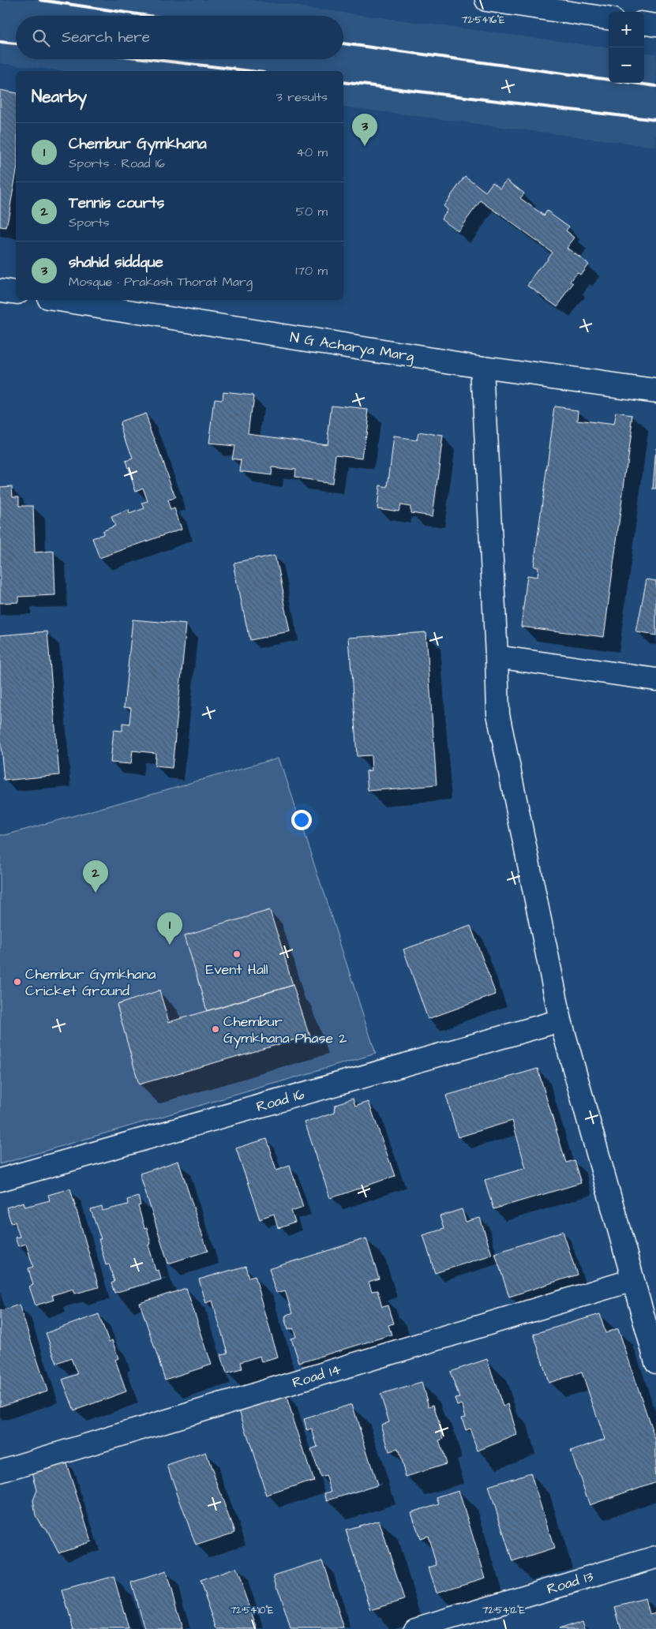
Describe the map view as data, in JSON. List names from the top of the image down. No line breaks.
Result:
{"streets":{"street":["N G Acharya Marg","Road 16","Road 14","Road 13"]},"places":["Event Hall","Chembur Gymkhana Cricket Ground","Chembur Gymkhana Phase 2"],"page":{"map_buttons":["+","−"],"search":"Search here","heading":["Nearby","3 results"],"pins":["3","2","1"],"list":[{"mark":"1","name":"Chembur Gymkhana","note":"Sports · Road 16","value":"40 m"},{"mark":"2","name":"Tennis courts","note":"Sports","value":"50 m"},{"mark":"3","name":"shahid siddque","note":"Mosque · Prakash Thorat Marg","value":"170 m"}]},"coordinates":["72°54'16\"E","72°54'10\"E","72°54'12\"E"]}
